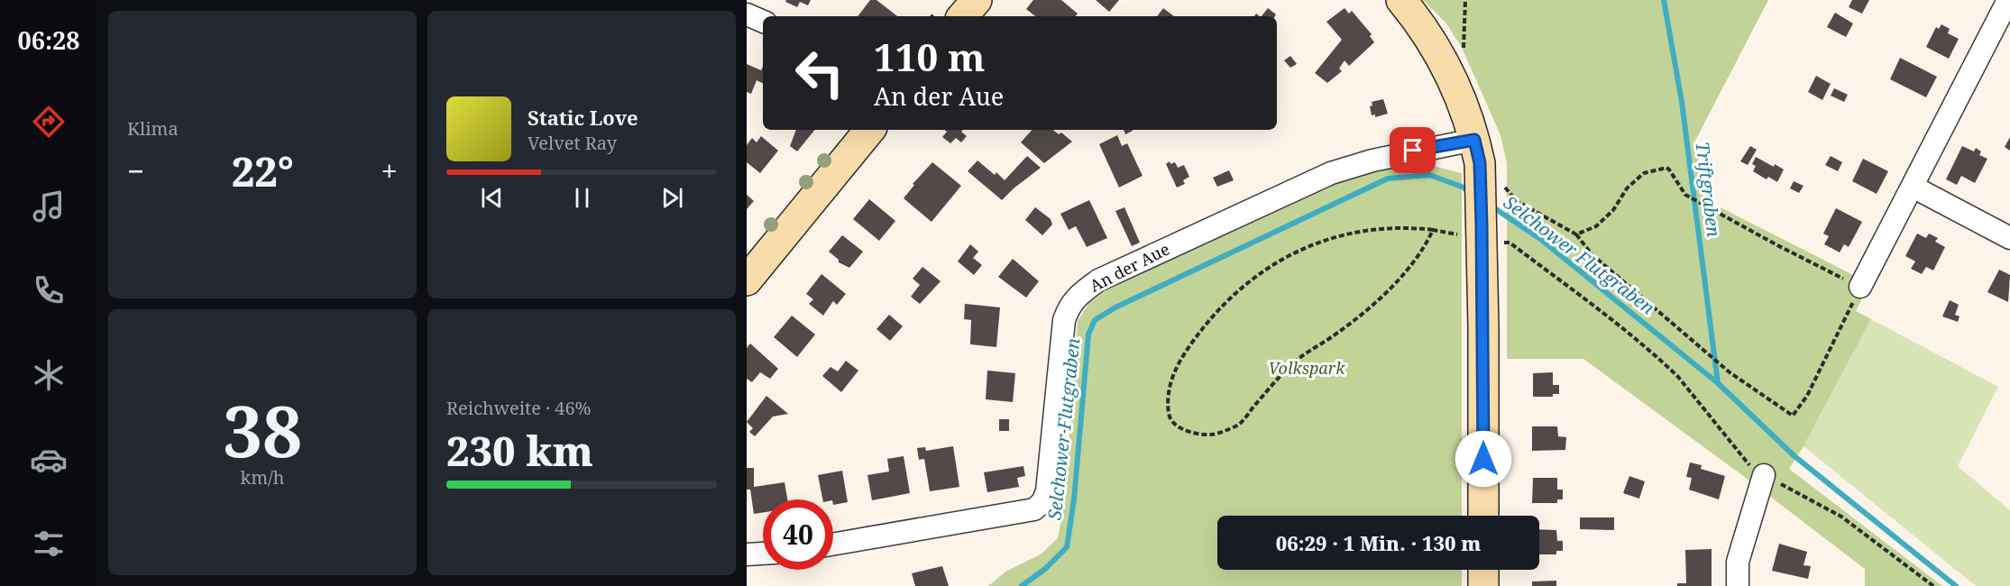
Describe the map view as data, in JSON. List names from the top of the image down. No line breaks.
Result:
{"streets":{"street":["An der Aue"]},"water":["Triftgraben","Selchower Flutgraben"],"parks":["Volkspark"],"page":{"tabs":"06:28","tile":["Klima",["38","km/h"],["Reichweite · 46%","230 km"]],"turn":["110 m","An der Aue"],"song":["Static Love","Velvet Ray"],"heat":["−","22°","+"],"limit":"40","trip":"06:29 · 1 Min. · 130 m"}}
